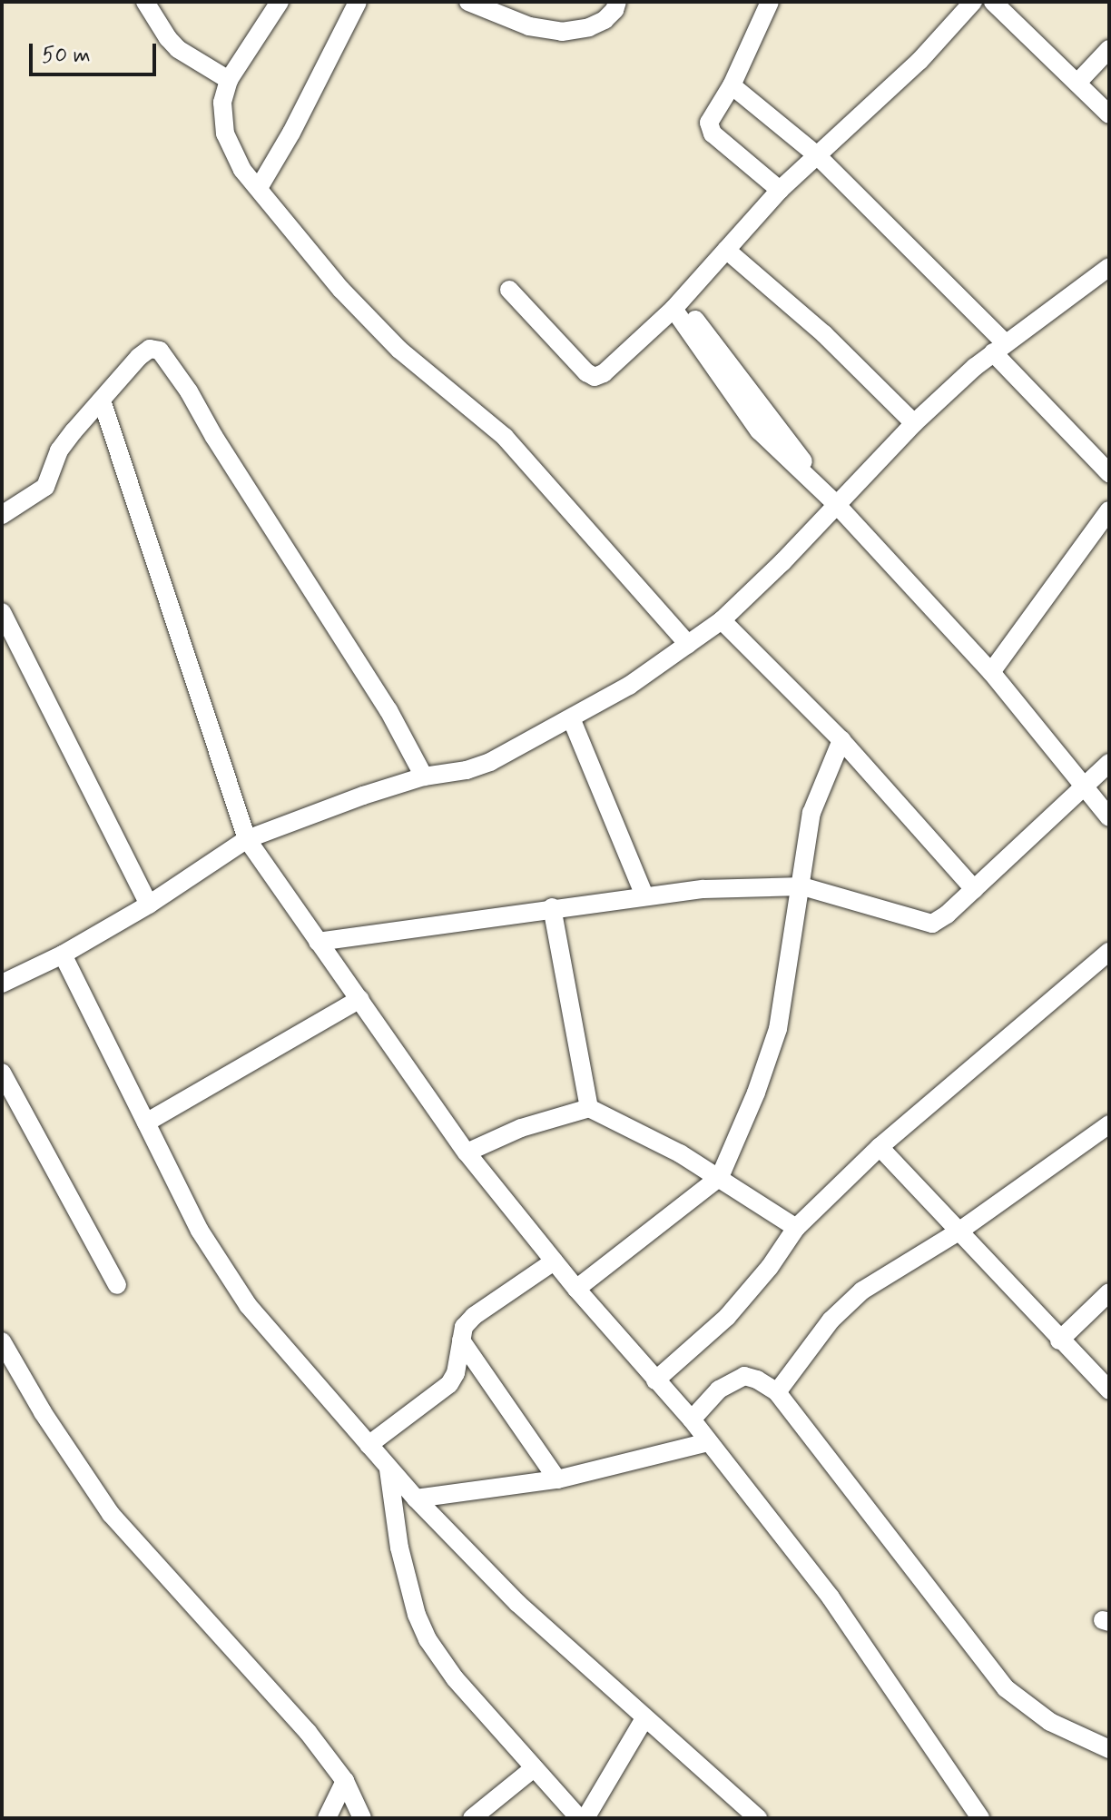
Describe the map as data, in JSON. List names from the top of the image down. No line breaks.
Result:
{"scale_bar":"50 m"}
